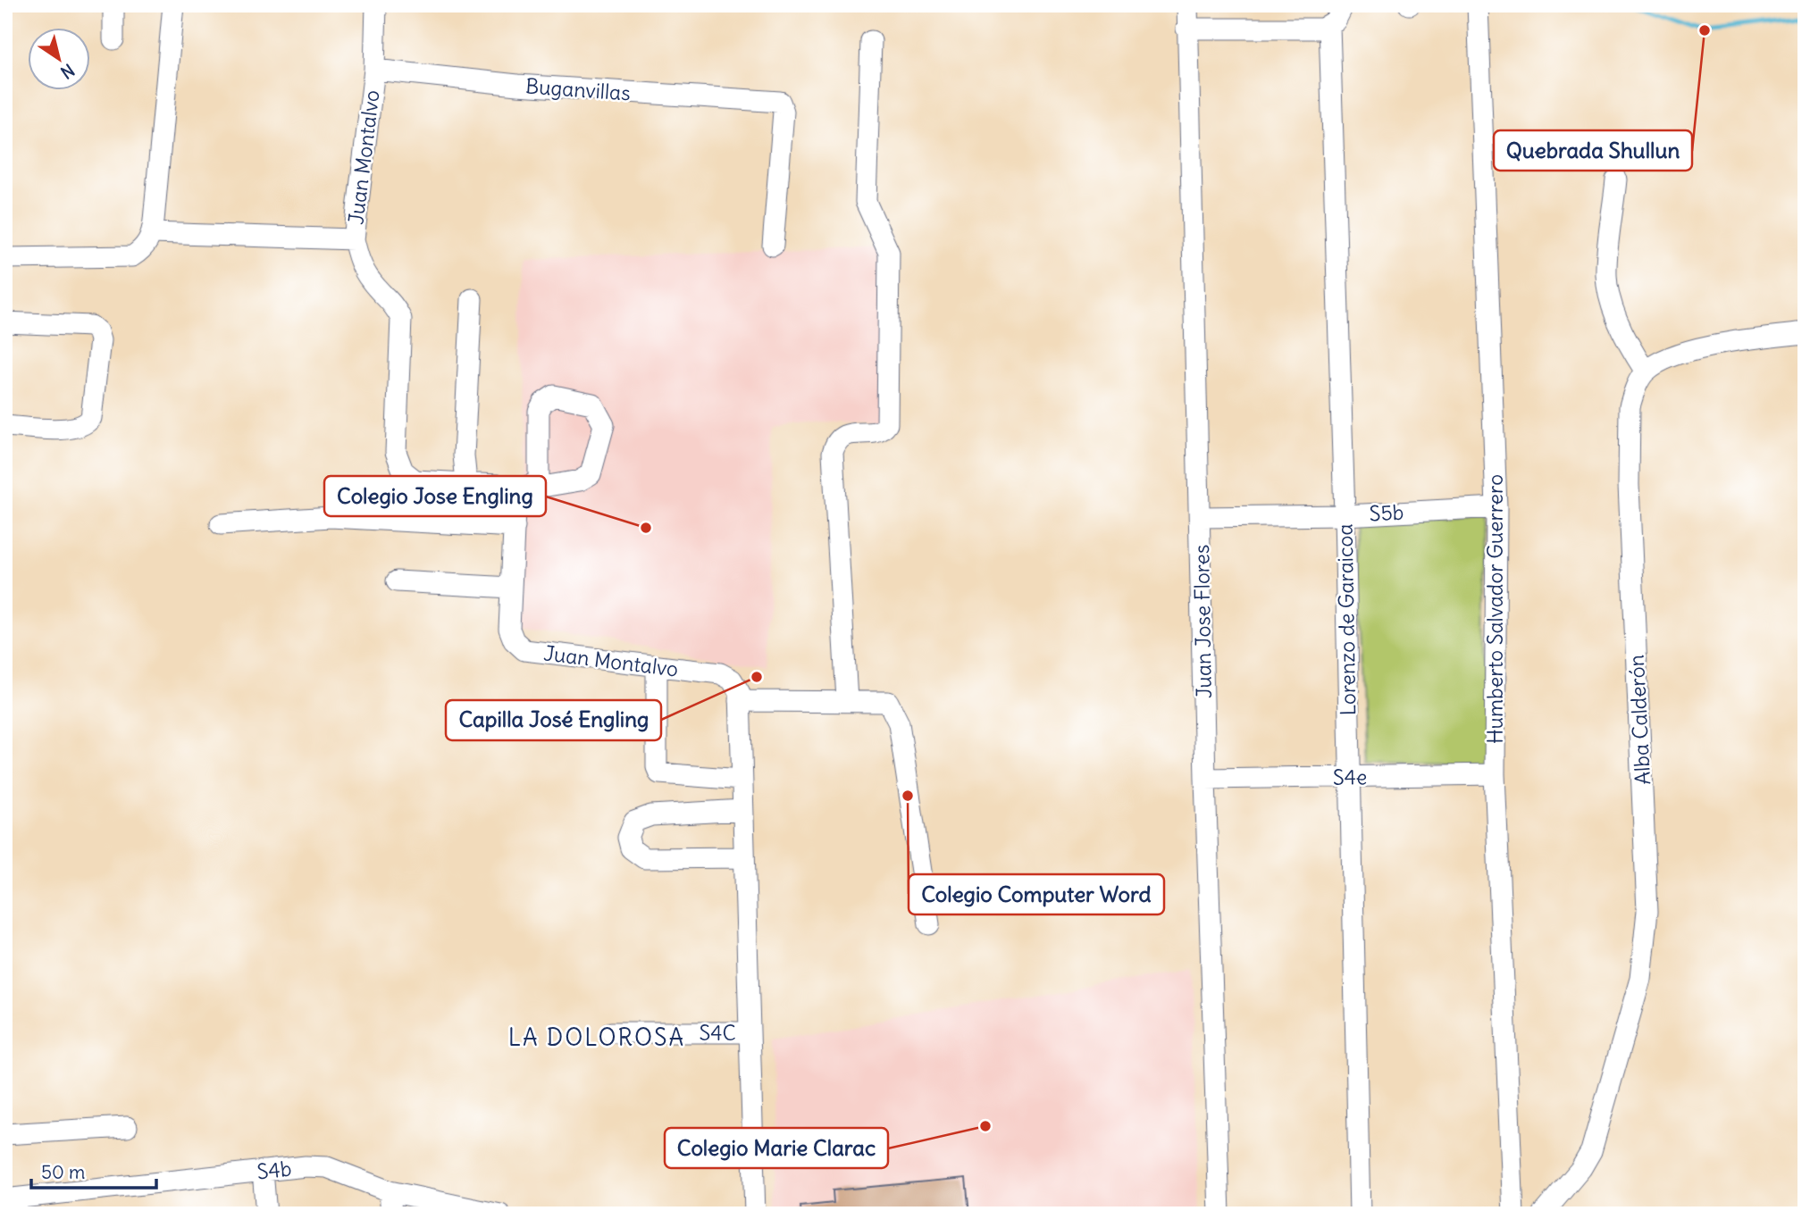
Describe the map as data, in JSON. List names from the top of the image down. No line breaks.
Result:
{"streets":{"street":["Buganvillas","Juan Montalvo","S5b","Humberto Salvador Guerrero","Lorenzo de Garaicoa","Juan Jose Flores","Alba Calderón","S4e","S4C","S4b"]},"crossings":[["Buganvillas","Juan Montalvo"],["Juan Montalvo","S4C"],["S5b","Humberto Salvador Guerrero"],["S5b","Lorenzo de Garaicoa"],["S5b","Juan Jose Flores"],["Humberto Salvador Guerrero","S4e"],["Lorenzo de Garaicoa","S4e"],["Juan Jose Flores","S4e"]],"districts":["LA DOLOROSA"],"places":["Quebrada Shullun","Colegio Jose Engling","Capilla José Engling","Colegio Computer Word","Colegio Marie Clarac"],"scale_bar":"50 m","north":"bottom right"}
